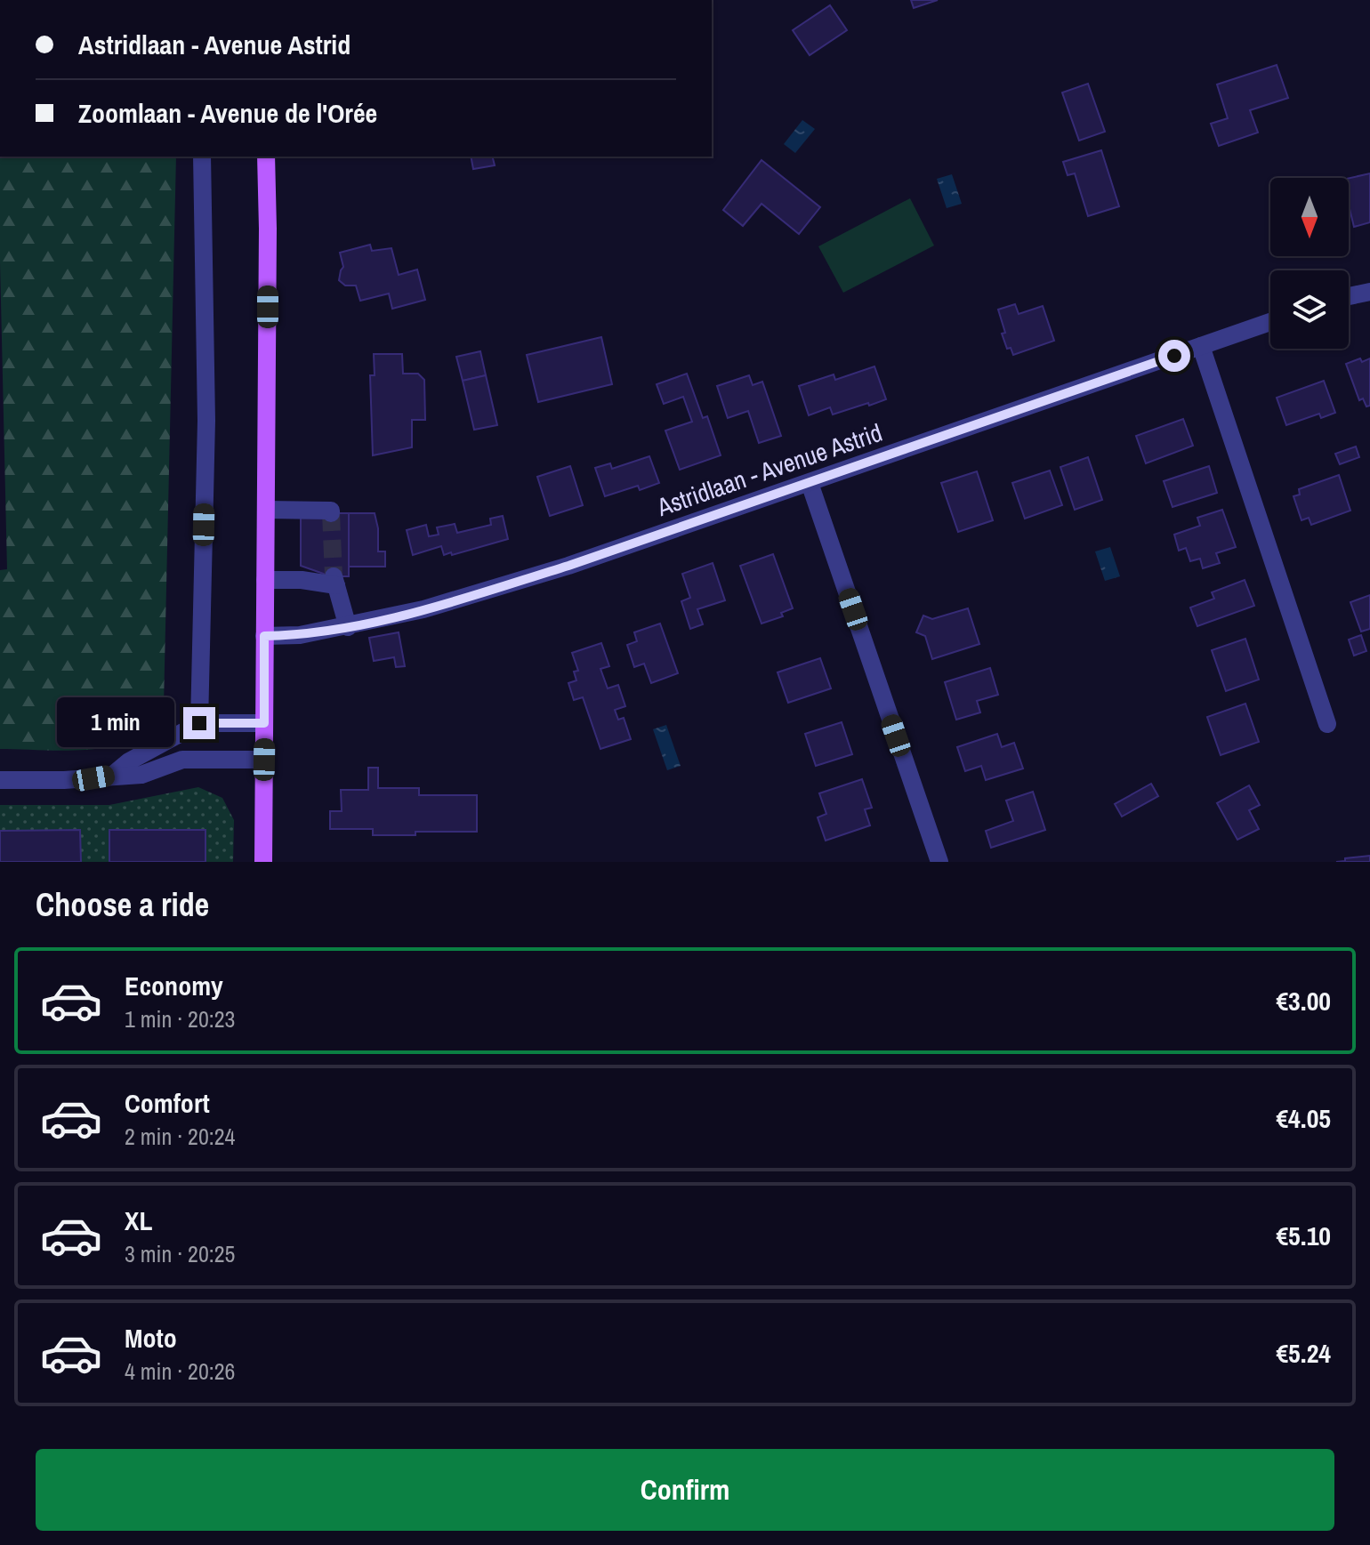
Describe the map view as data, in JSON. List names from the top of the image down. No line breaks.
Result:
{"streets":{"street":["Astridlaan - Avenue Astrid"]},"north":"bottom","page":{"banner":["Astridlaan - Avenue Astrid","Zoomlaan - Avenue de l'Orée"],"bubble":"1 min","heading":"Choose a ride","list":[{"name":"Economy","note":"1 min · 20:23","value":"€3.00"},{"name":"Comfort","note":"2 min · 20:24","value":"€4.05"},{"name":"XL","note":"3 min · 20:25","value":"€5.10"},{"name":"Moto","note":"4 min · 20:26","value":"€5.24"}],"buttons":"Confirm"}}
